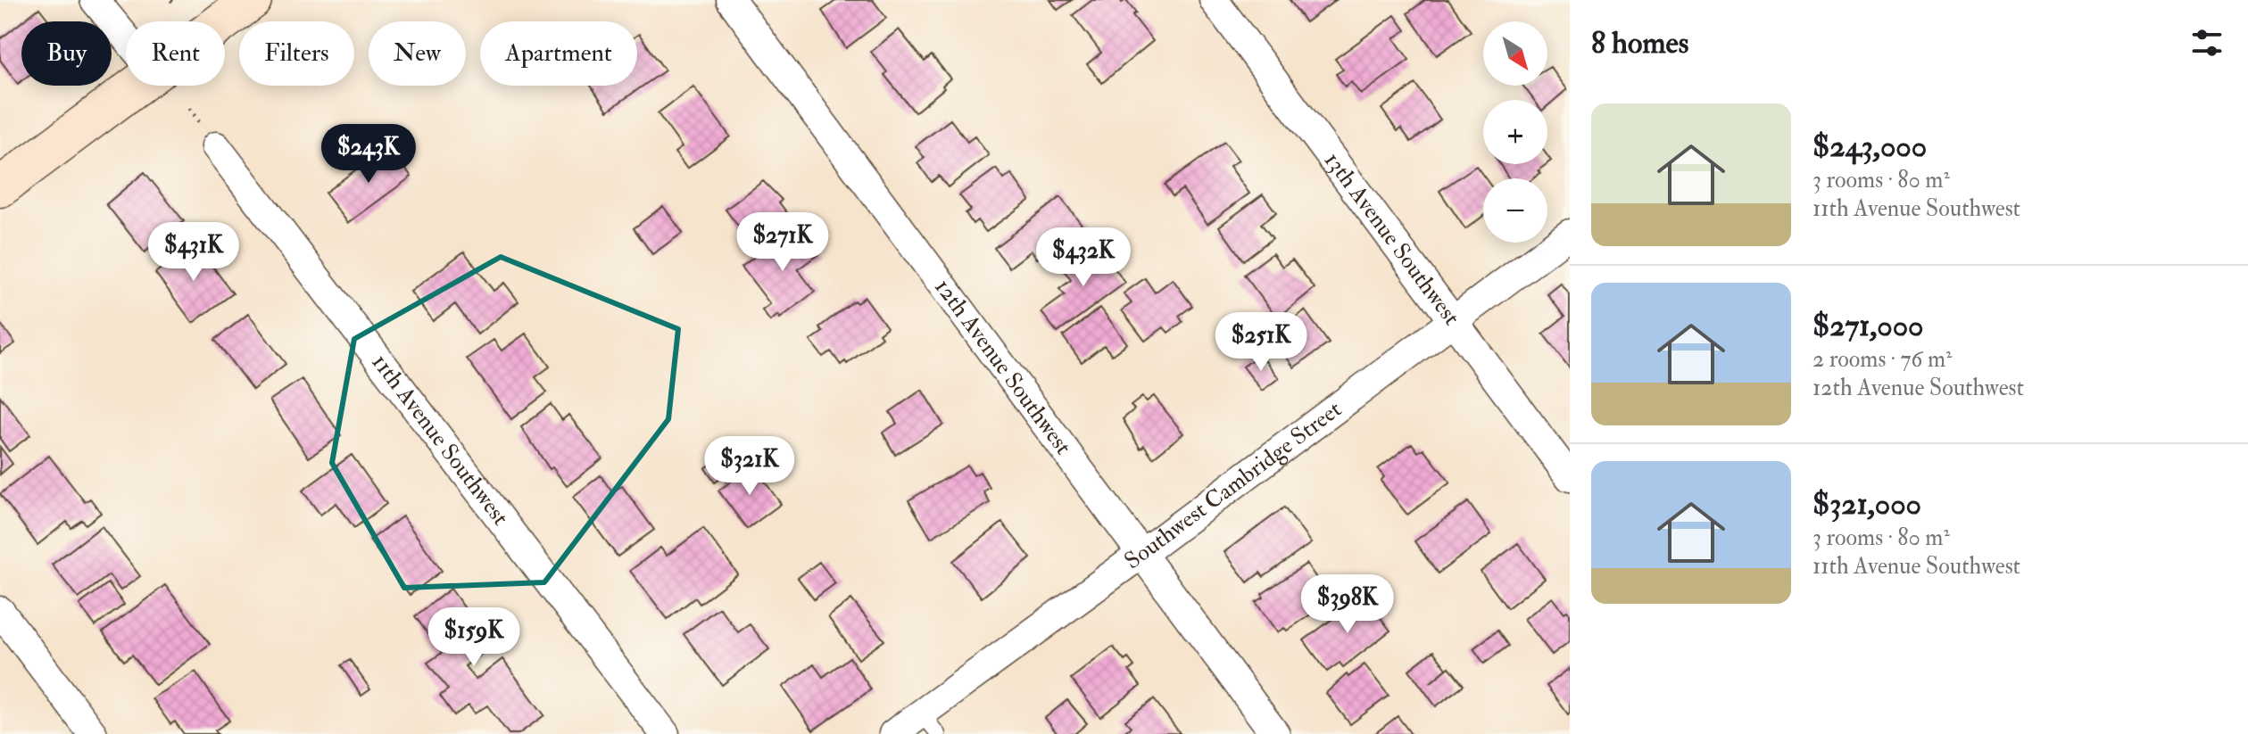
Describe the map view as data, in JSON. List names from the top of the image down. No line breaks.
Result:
{"streets":{"street":["13th Avenue Southwest","12th Avenue Southwest","11th Avenue Southwest","Southwest Cambridge Street"]},"crossings":[["13th Avenue Southwest","Southwest Cambridge Street"],["12th Avenue Southwest","Southwest Cambridge Street"]],"north":"bottom right","page":{"heading":"8 homes","map_buttons":["+","−"],"chip":["Buy","Rent","Filters","New","Apartment"],"list":[{"name":"$243,000","note":"3 rooms · 80 m² · 11th Avenue Southwest"},{"name":"$271,000","note":"2 rooms · 76 m² · 12th Avenue Southwest"},{"name":"$321,000","note":"3 rooms · 80 m² · 11th Avenue Southwest"}],"price":["$243K","$271K","$431K","$432K","$251K","$321K","$398K","$159K"]}}
